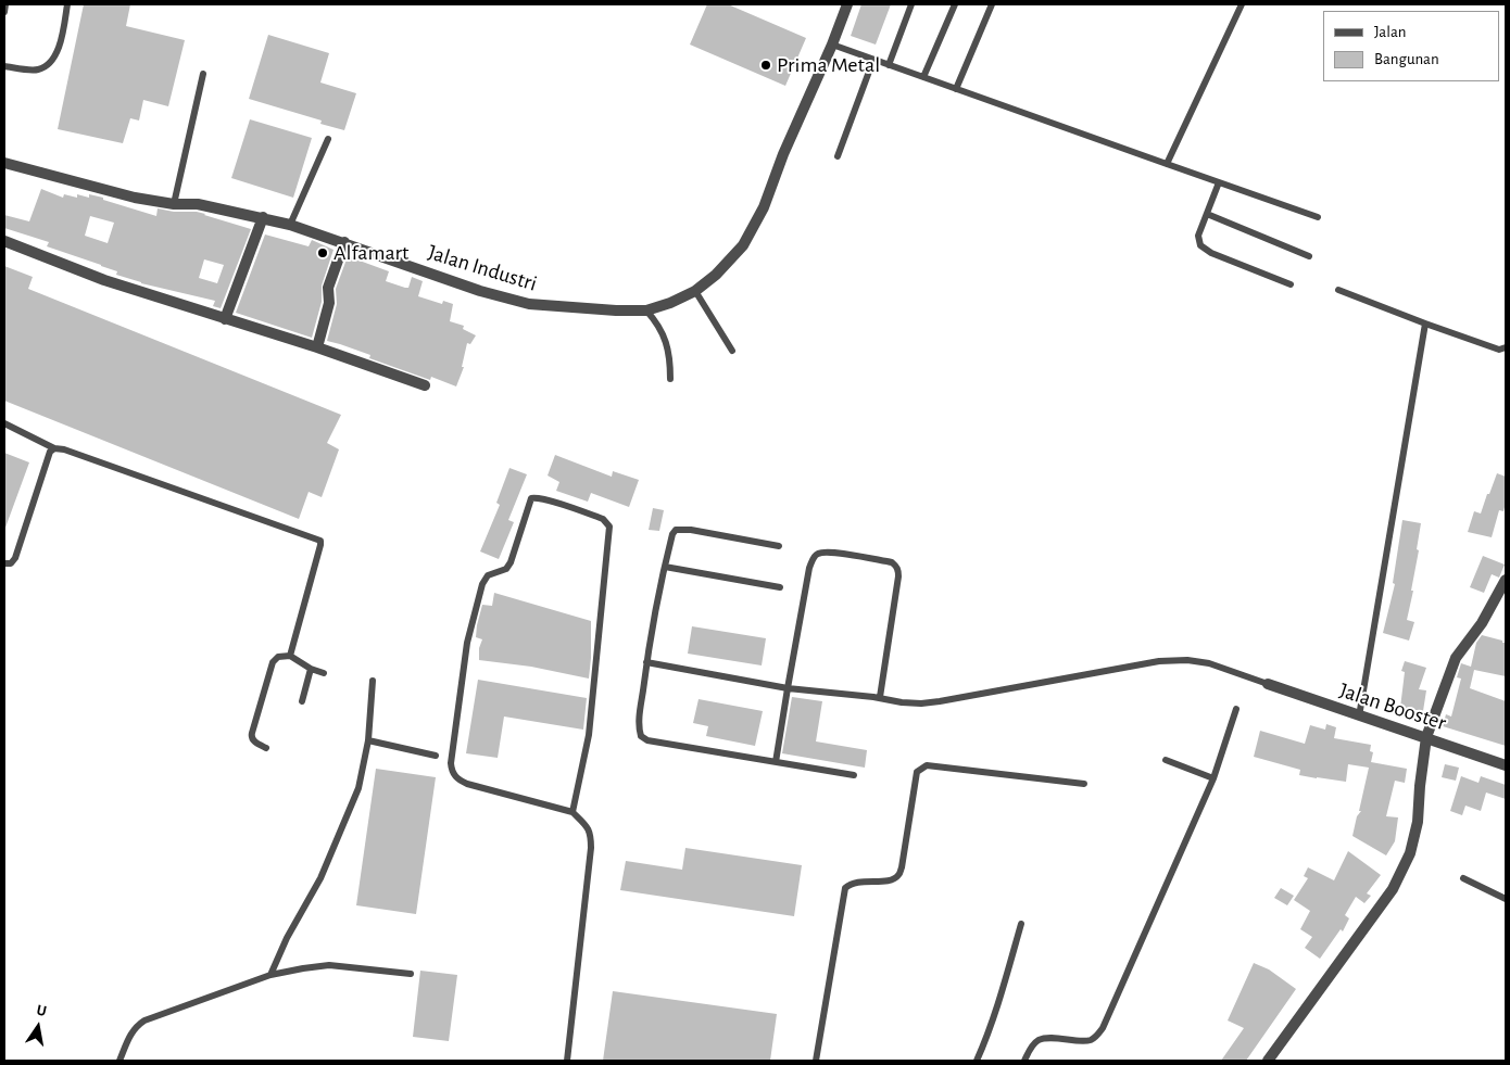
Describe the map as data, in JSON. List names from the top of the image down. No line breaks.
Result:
{"streets":{"street":["Jalan Industri","Jalan Booster"]},"places":["Prima Metal","Alfamart"],"legend":["Jalan","Bangunan"],"north":"top"}
